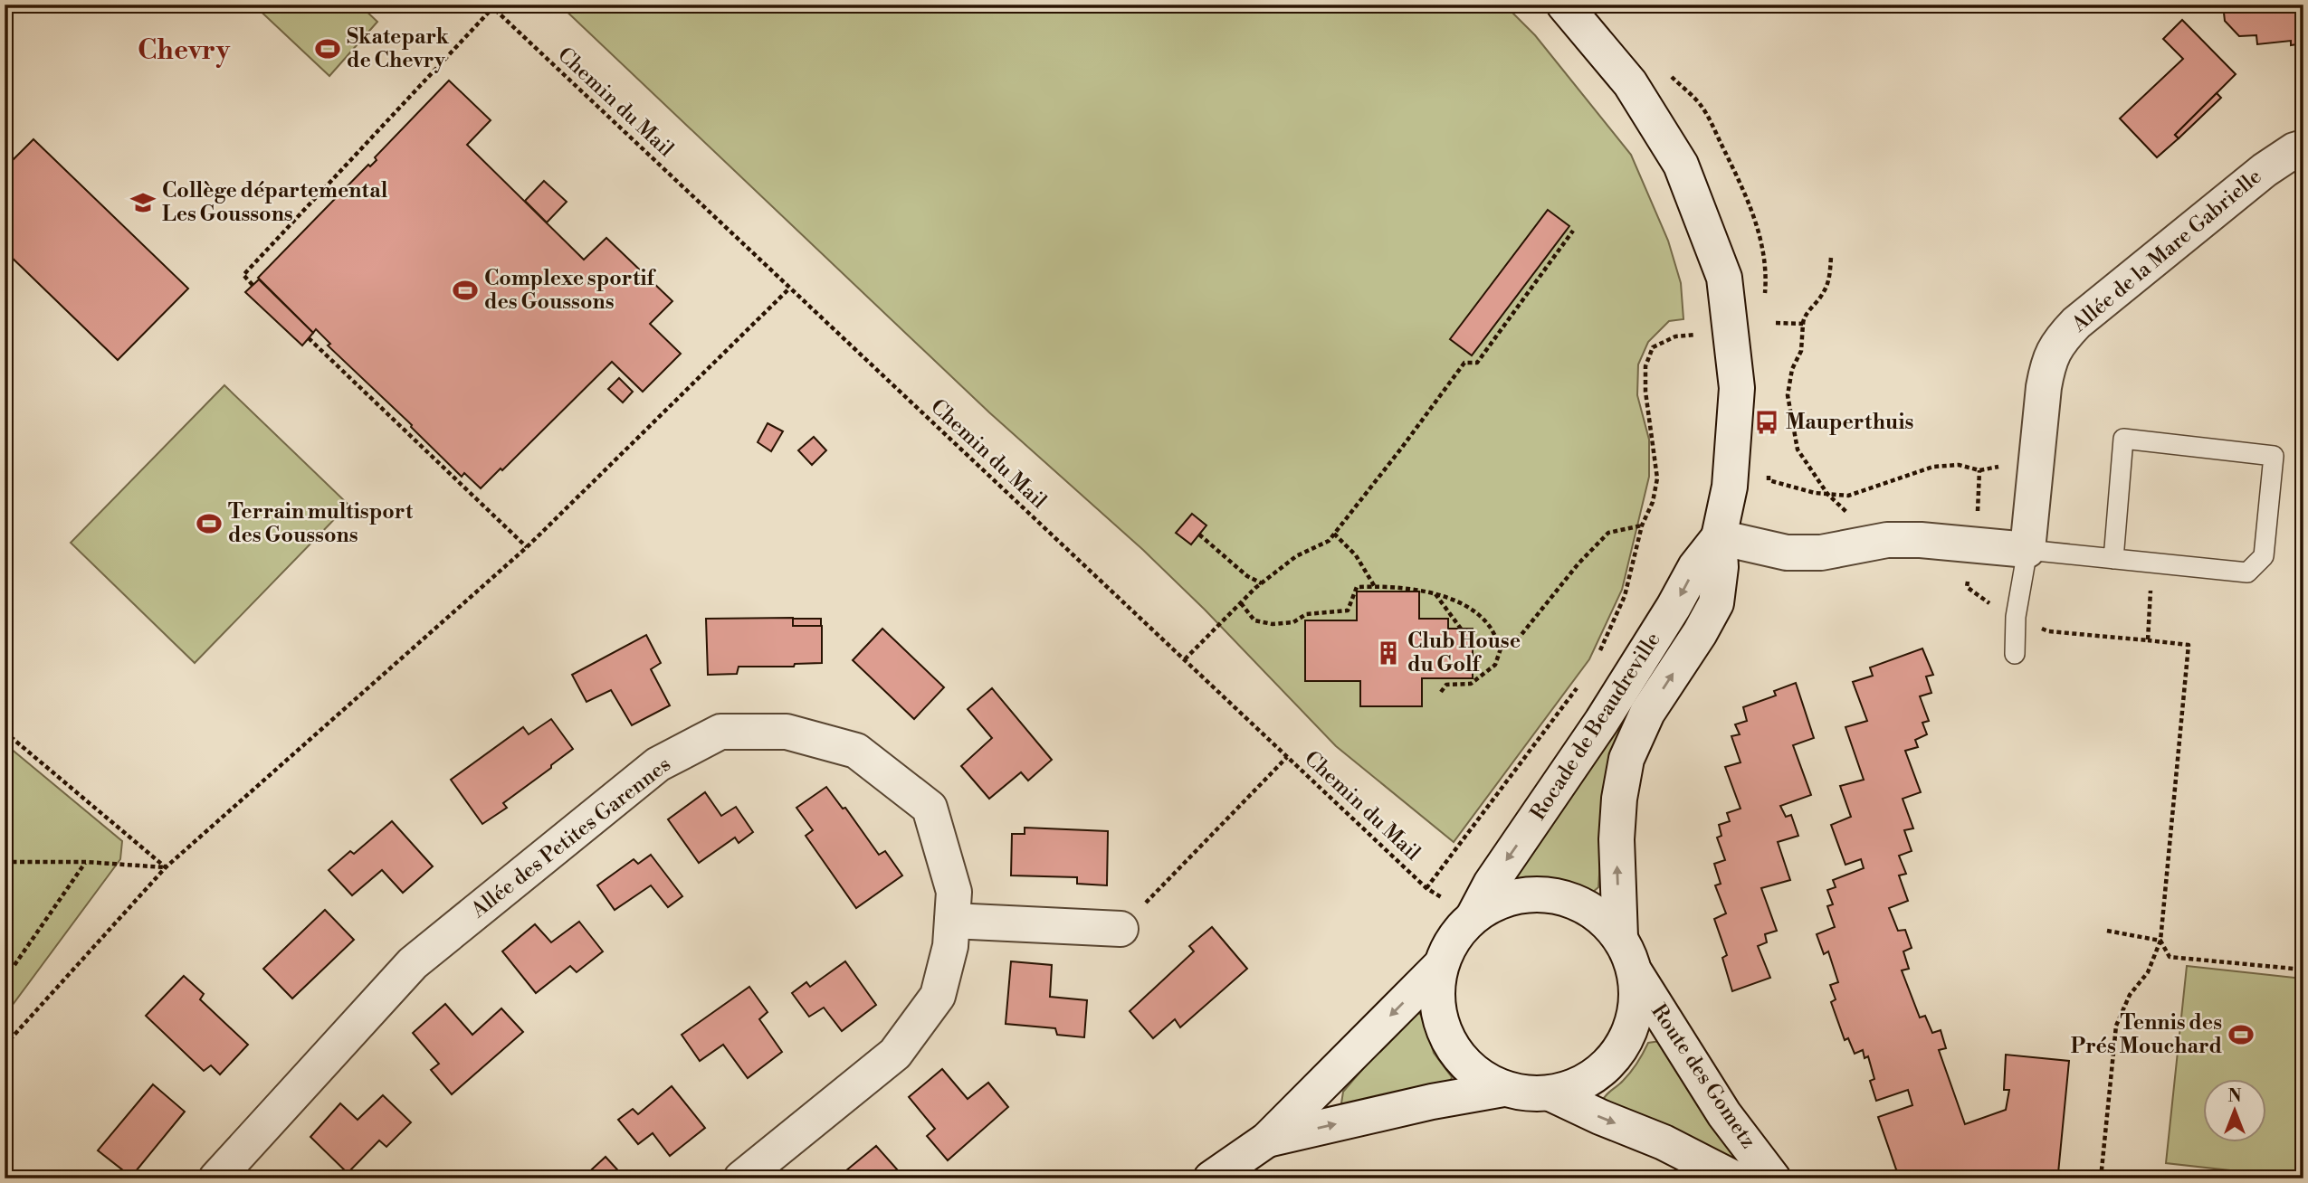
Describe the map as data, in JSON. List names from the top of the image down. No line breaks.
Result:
{"streets":{"street":["Allée de la Mare Gabrielle","Rocade de Beaudreville","Allée des Petites Garennes","Route des Gometz"],"path":["Chemin du Mail"]},"crossings":[["Chemin du Mail","Rocade de Beaudreville"],["Chemin du Mail","Route des Gometz"],["Rocade de Beaudreville","Route des Gometz"]],"one_way":["Route des Gometz"],"districts":["Chevry"],"places":{"sports":["Skatepark de Chevry","Complexe sportif des Goussons","Terrain multisport des Goussons","Tennis des Prés Mouchard"],"school or university":["Collège départemental Les Goussons"],"bus stop":["Mauperthuis"],"building":["Club House du Golf"]},"north":"top"}
